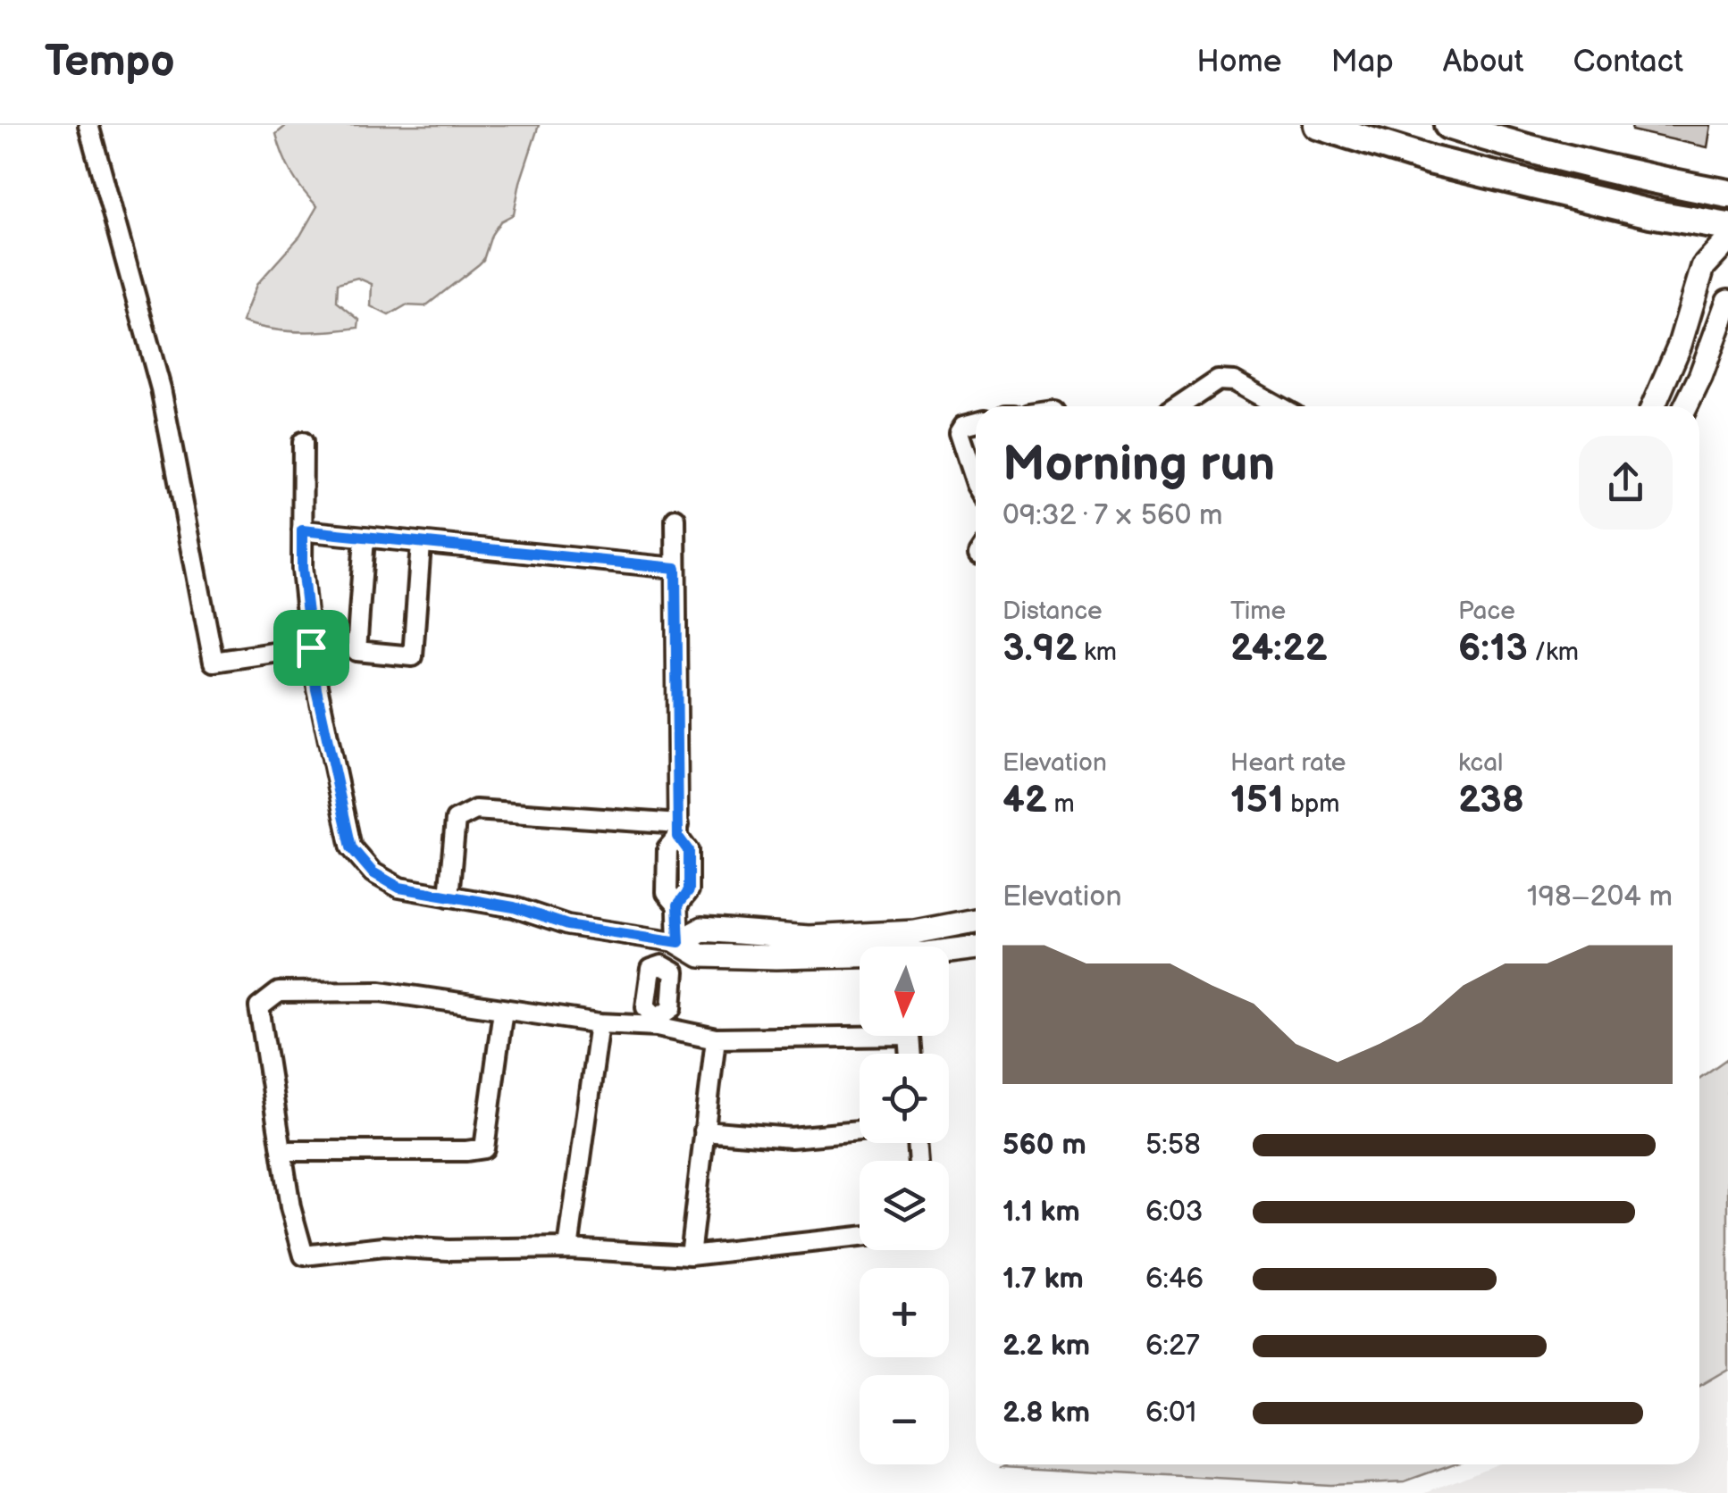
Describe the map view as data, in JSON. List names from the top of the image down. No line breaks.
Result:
{"north":"bottom","page":{"header":"Tempo","nav":["Home","Map","About","Contact"],"heading":["Morning run","09:32 · 7 × 560 m"],"stats":[["Distance","3.92 km"],["Time","24:22"],["Pace","6:13 /km"],["Elevation","42 m"],["Heart rate","151 bpm"],["kcal","238"]],"chart":["Elevation","198–204 m"],"map_buttons":["+","−"],"list":[{"name":"560 m","note":"5:58"},{"name":"1.1 km","note":"6:03"},{"name":"1.7 km","note":"6:46"},{"name":"2.2 km","note":"6:27"},{"name":"2.8 km","note":"6:01"}]}}
